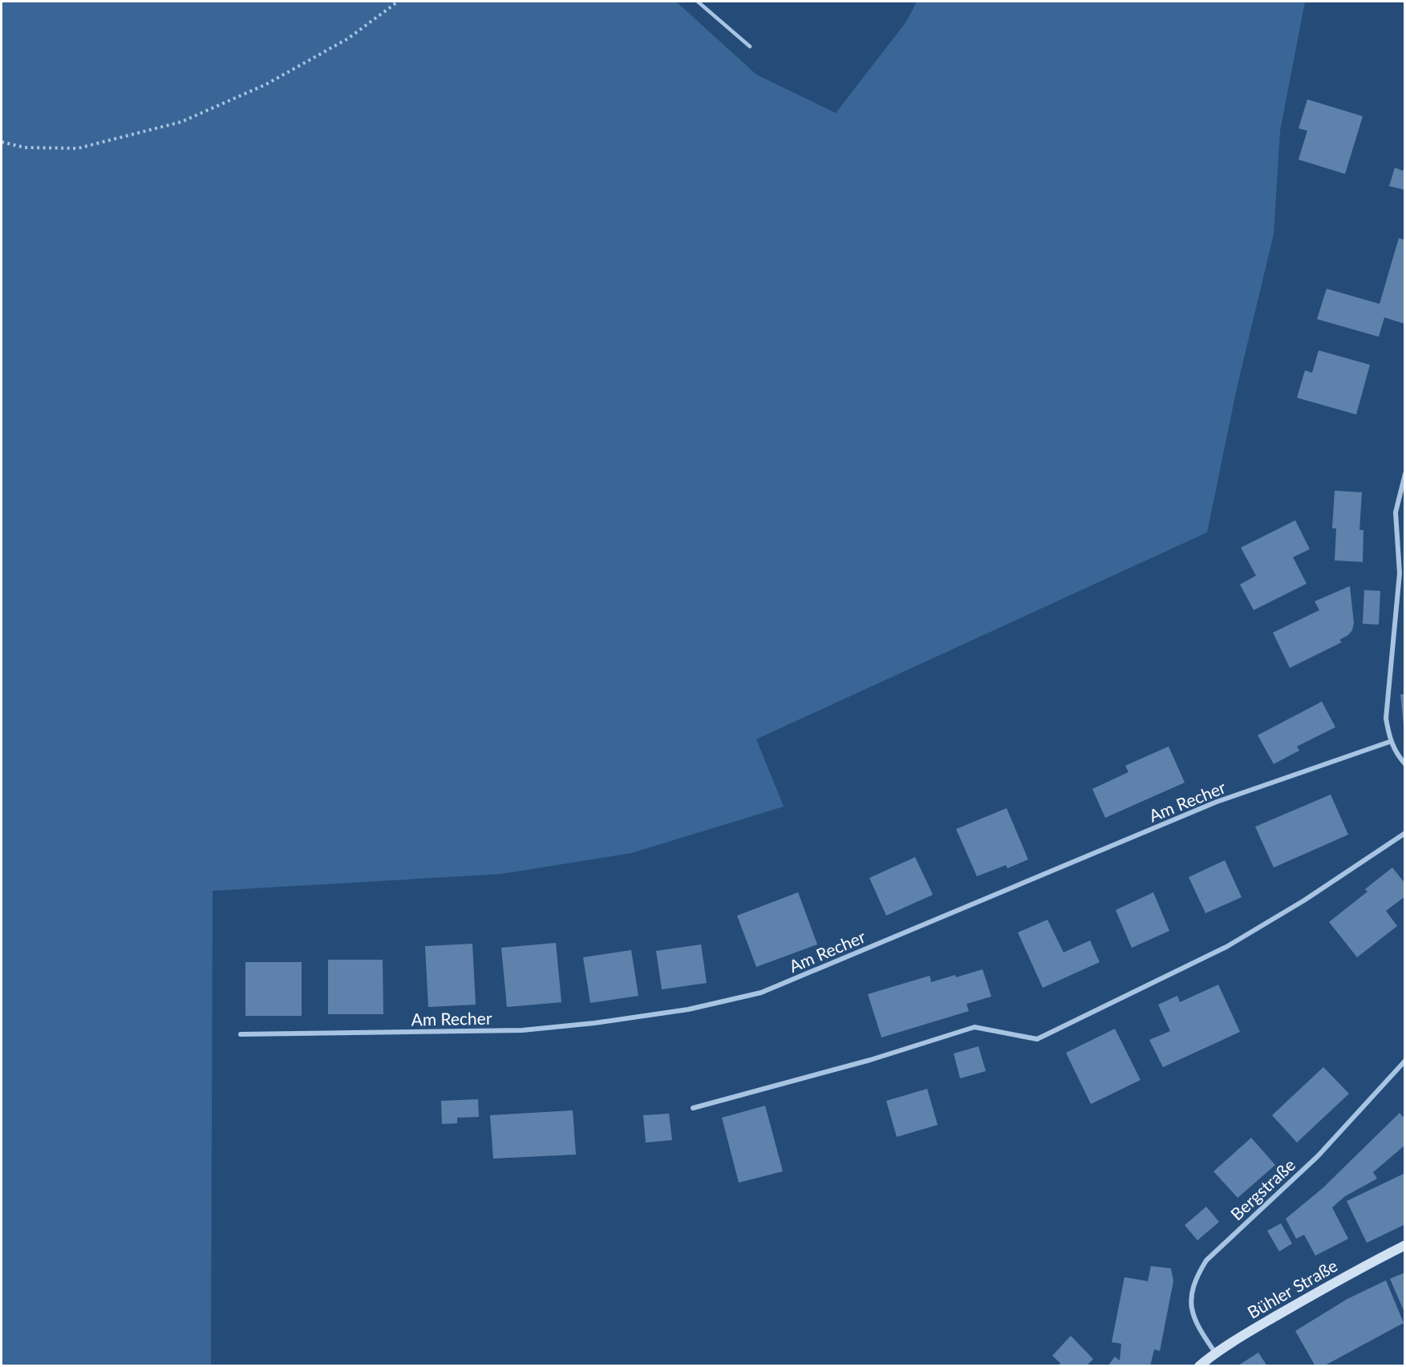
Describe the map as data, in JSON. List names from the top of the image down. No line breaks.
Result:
{"streets":{"main road":["Bühler Straße"],"street":["Am Recher","Bergstraße"]},"crossings":[["Bergstraße","Bühler Straße"]]}
